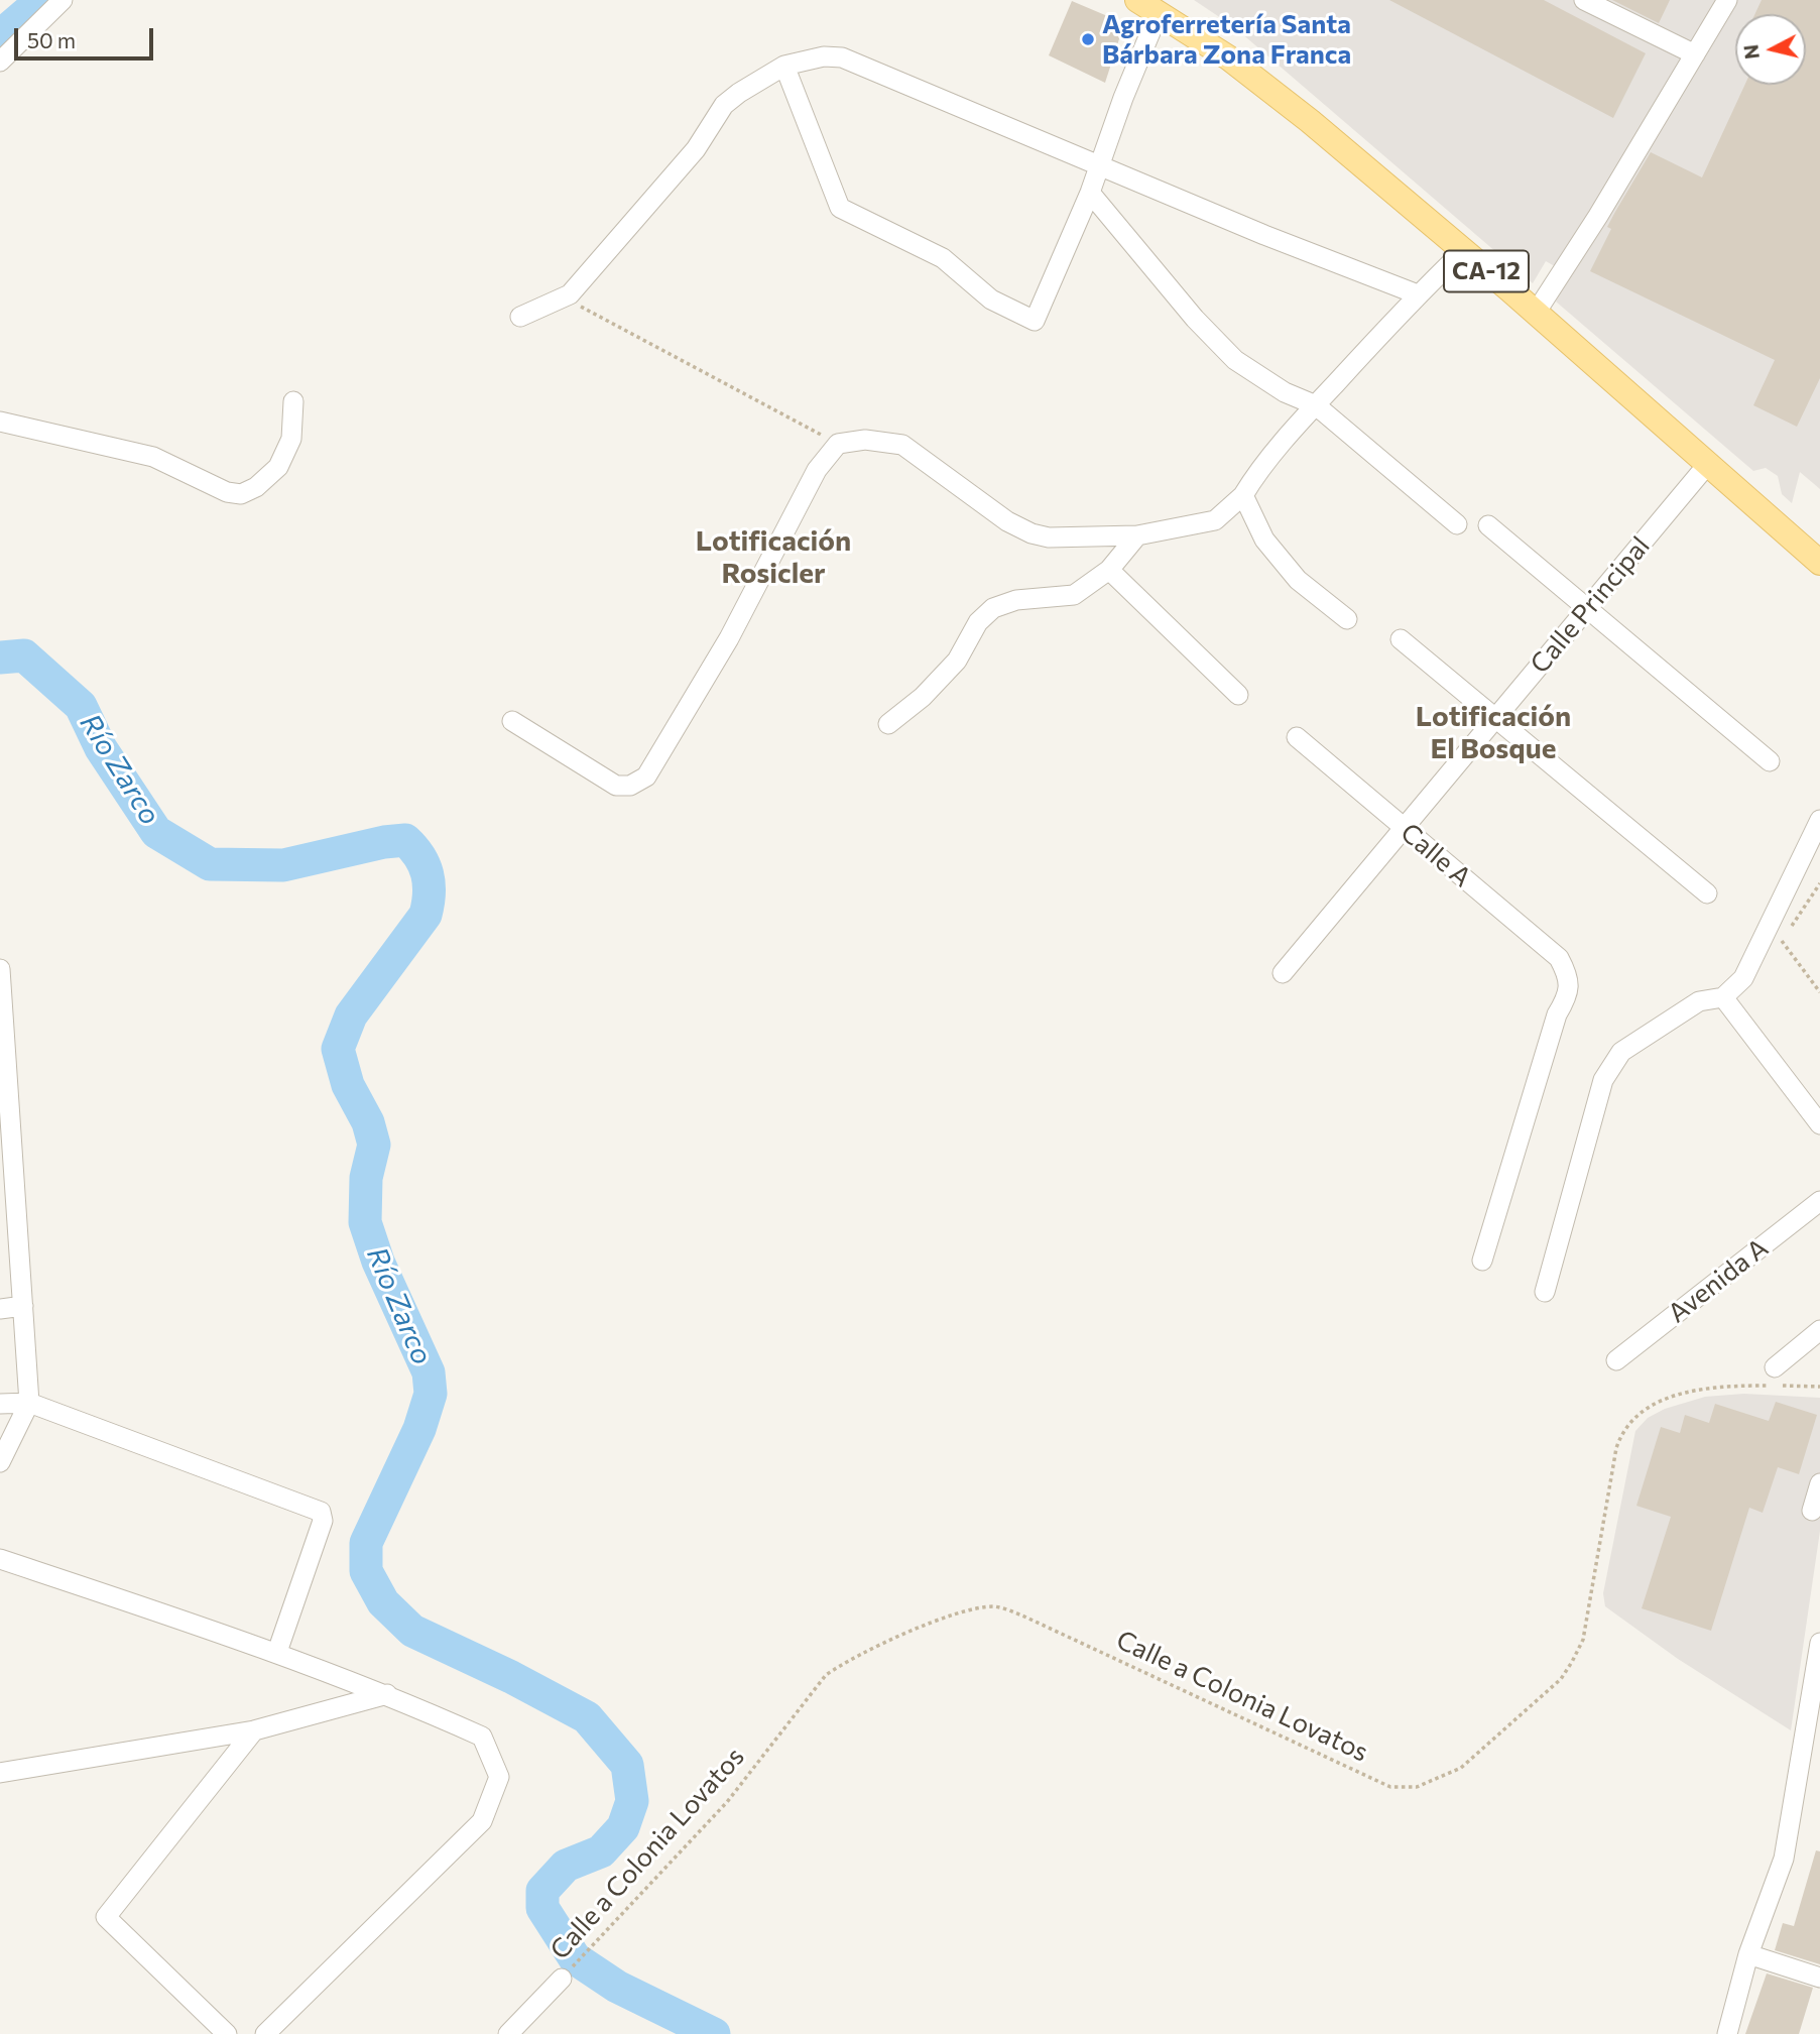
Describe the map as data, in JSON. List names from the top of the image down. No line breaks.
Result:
{"streets":{"main road":["CA-12"],"street":["Calle Principal","Calle A","Avenida A"],"path":["Calle a Colonia Lovatos"]},"crossings":[["CA-12","Calle Principal"],["Calle Principal","Calle A"]],"districts":["Lotificación Rosicler","Lotificación El Bosque"],"water":["Río Zarco"],"places":["Agroferretería Santa Bárbara Zona Franca"],"scale_bar":"50 m","north":"left"}
